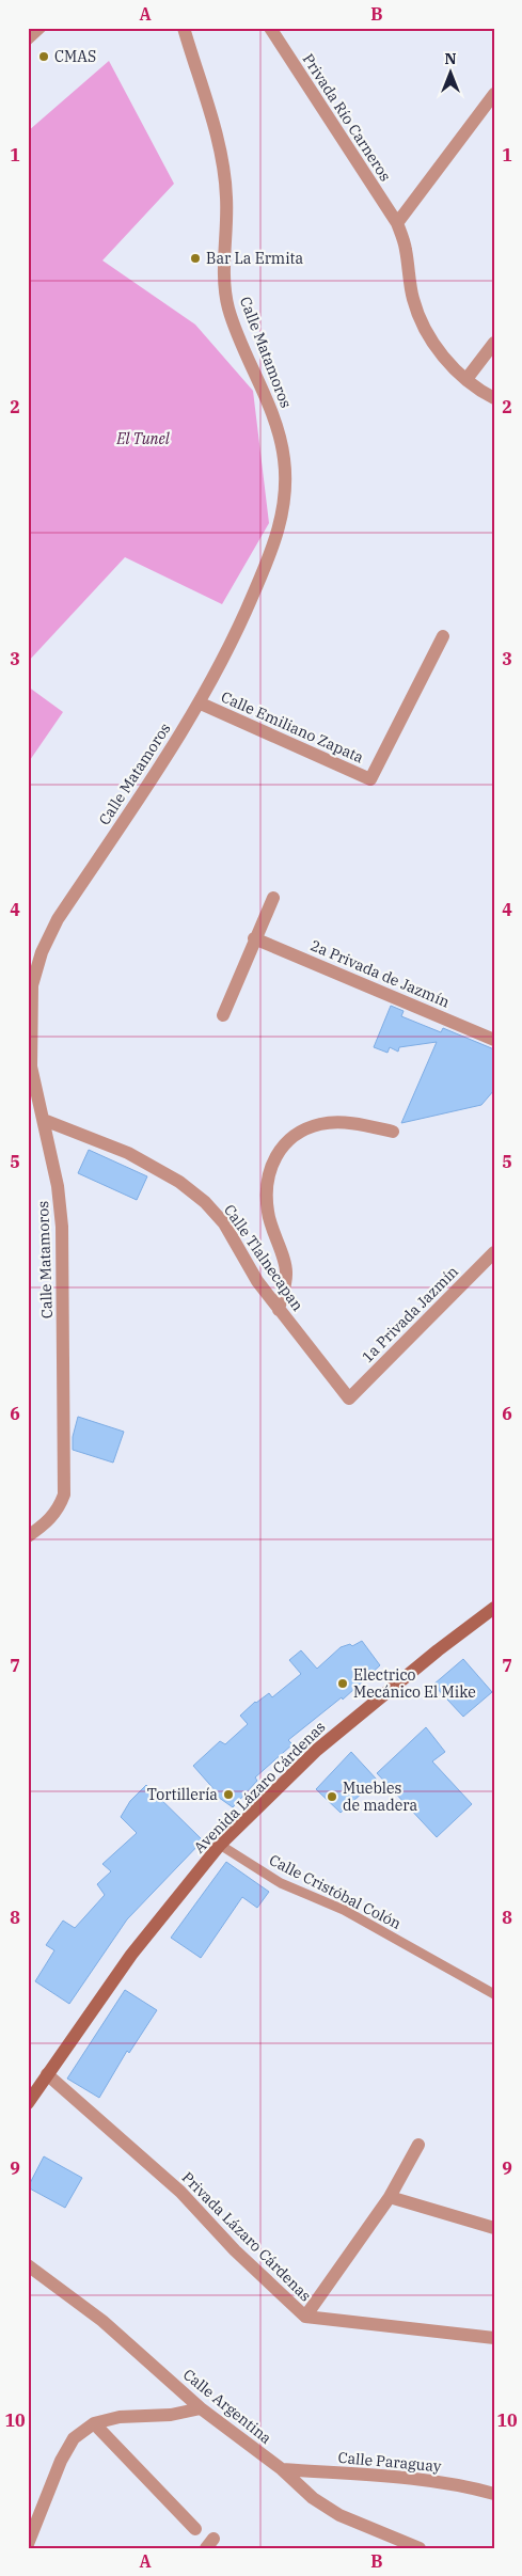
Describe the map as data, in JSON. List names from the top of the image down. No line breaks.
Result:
{"streets":{"main road":["Avenida Lázaro Cárdenas"],"street":["Privada Río Carneros","Calle Matamoros","Calle Emiliano Zapata","2a Privada de Jazmín","Calle Tlalnecapan","1a Privada Jazmín","Privada Lázaro Cárdenas","Calle Argentina","Calle Paraguay"],"lane":["Calle Cristóbal Colón"]},"crossings":[["Calle Matamoros","Calle Emiliano Zapata"],["Calle Matamoros","Calle Tlalnecapan"],["Calle Tlalnecapan","1a Privada Jazmín"],["Avenida Lázaro Cárdenas","Calle Cristóbal Colón"],["Avenida Lázaro Cárdenas","Privada Lázaro Cárdenas"],["Calle Argentina","Calle Paraguay"]],"parks":["El Tunel"],"places":["CMAS","Bar La Ermita","Electrico Mecánico El Mike","Tortillería","Muebles de madera"],"north":"top","grid":{"columns":["A","B"],"rows":["1","2","3","4","5","6","7","8","9","10"]}}
